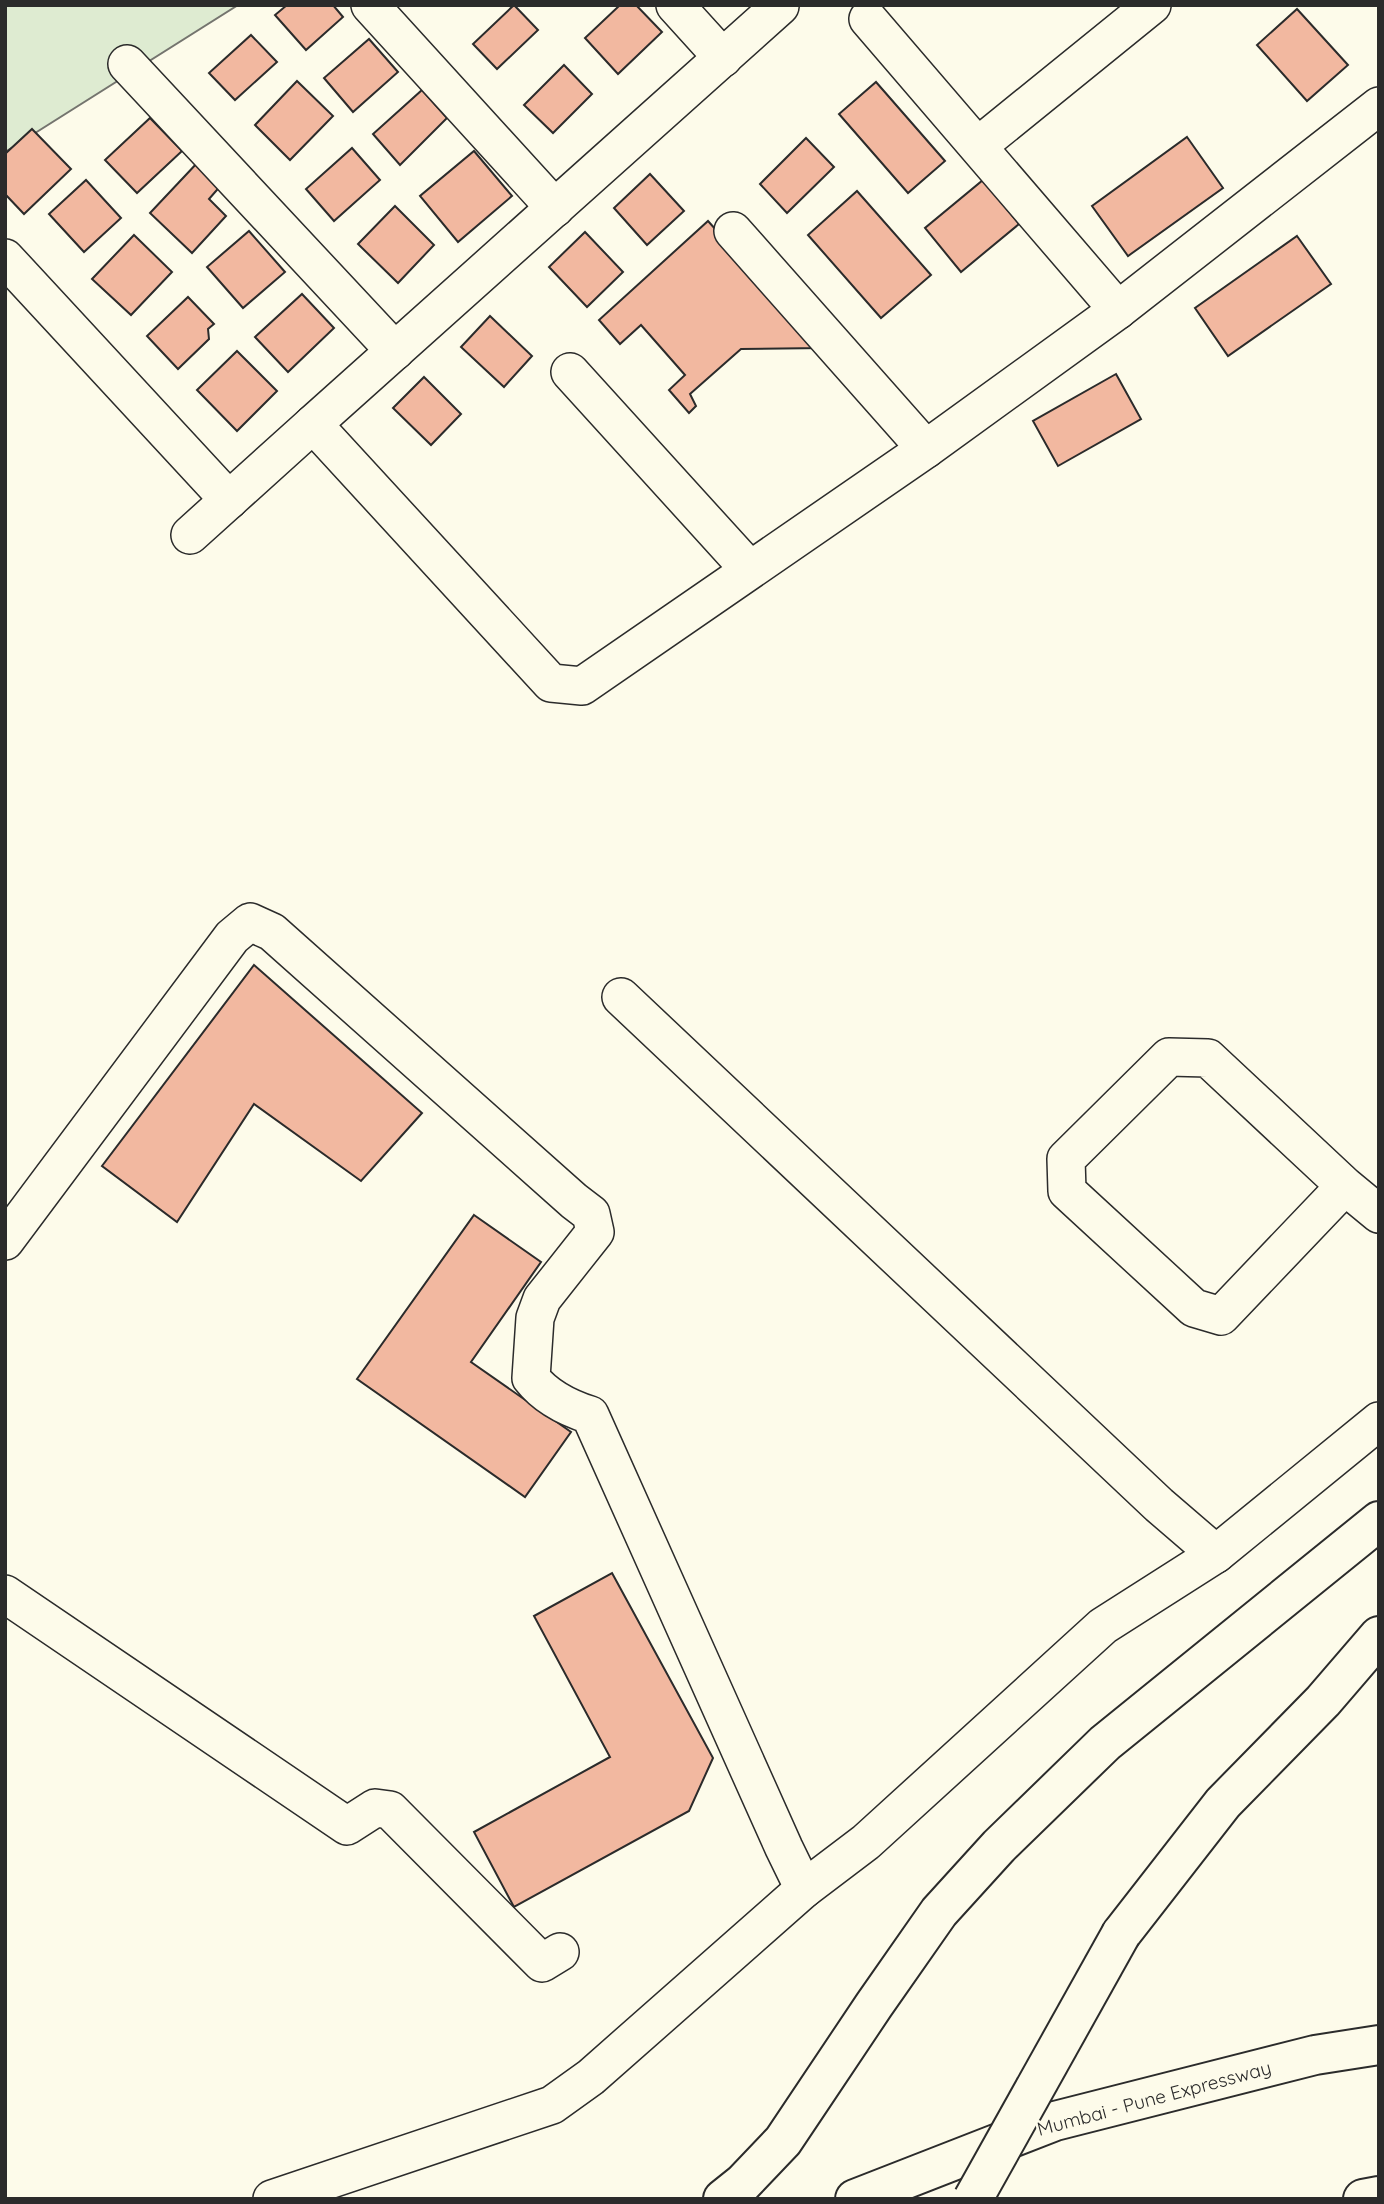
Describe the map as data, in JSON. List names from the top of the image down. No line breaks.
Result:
{"streets":{"main road":["Mumbai - Pune Expressway"]}}
